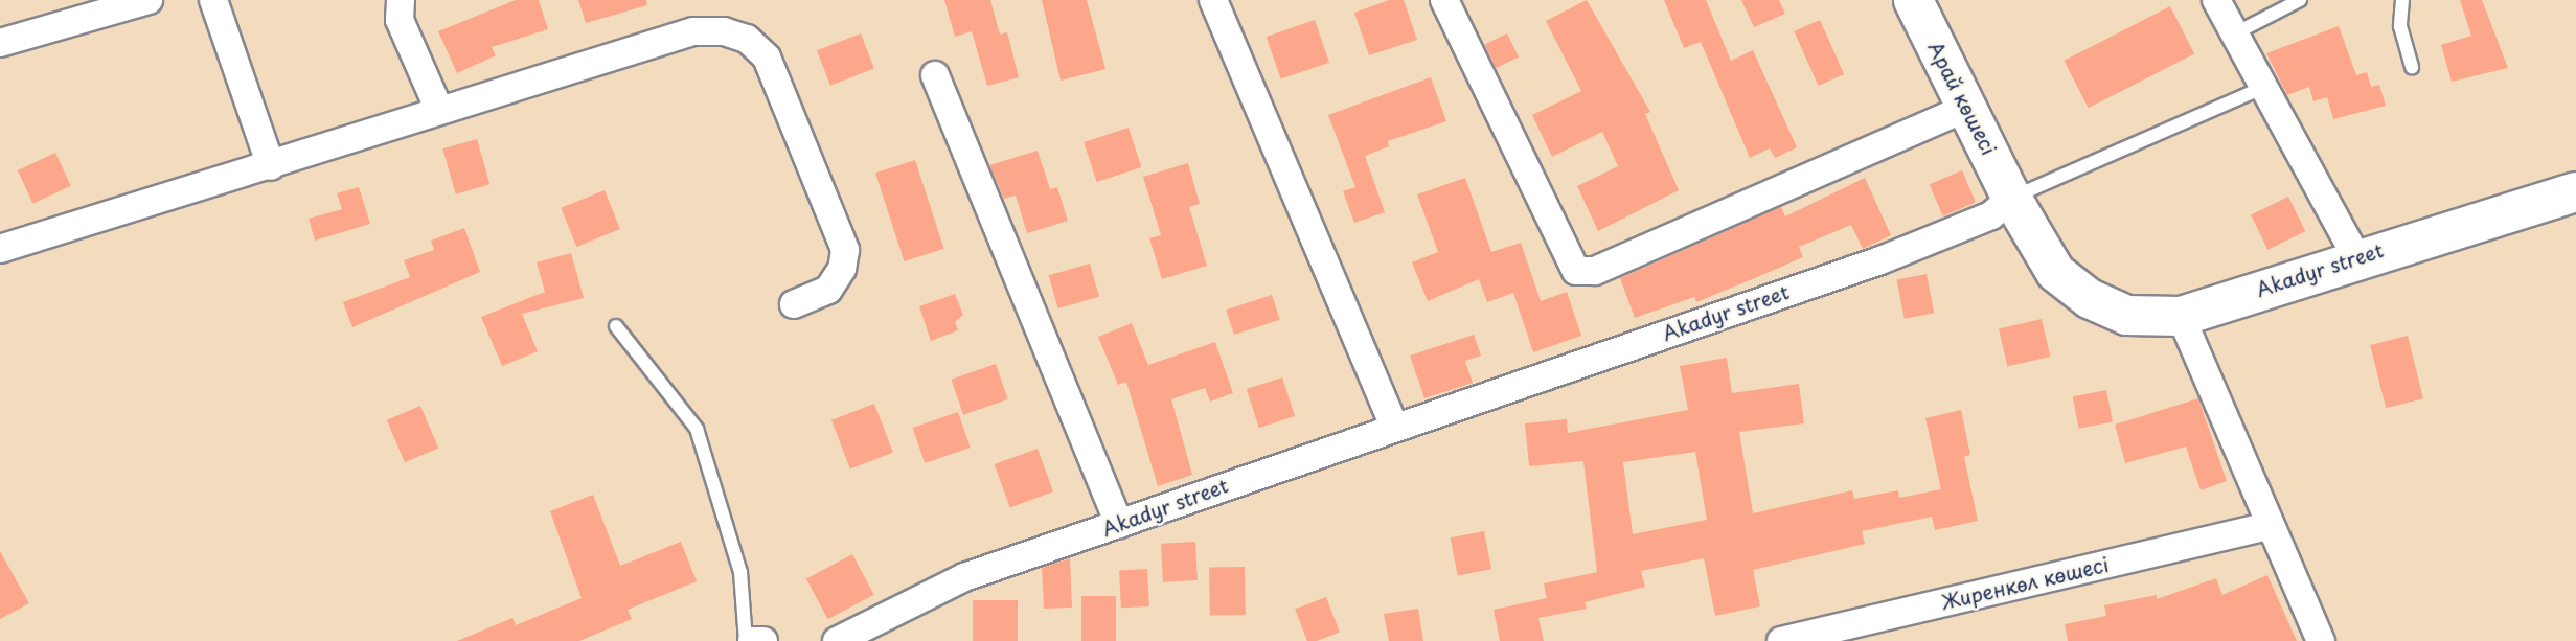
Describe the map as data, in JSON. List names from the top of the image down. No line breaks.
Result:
{"streets":{"street":["Арай көшесі","Akadyr street","Жиренкөл көшесі"]},"crossings":[["Арай көшесі","Akadyr street"]]}
